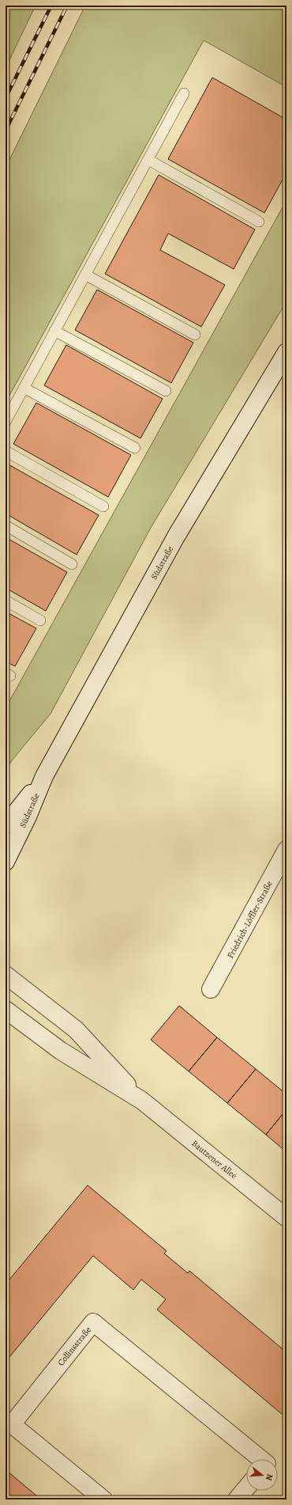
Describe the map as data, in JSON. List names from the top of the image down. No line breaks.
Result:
{"streets":{"street":["Südstraße","Friedrich-Löffler-Straße","Bautzener Allee","Collinsstraße"]},"north":"right"}
